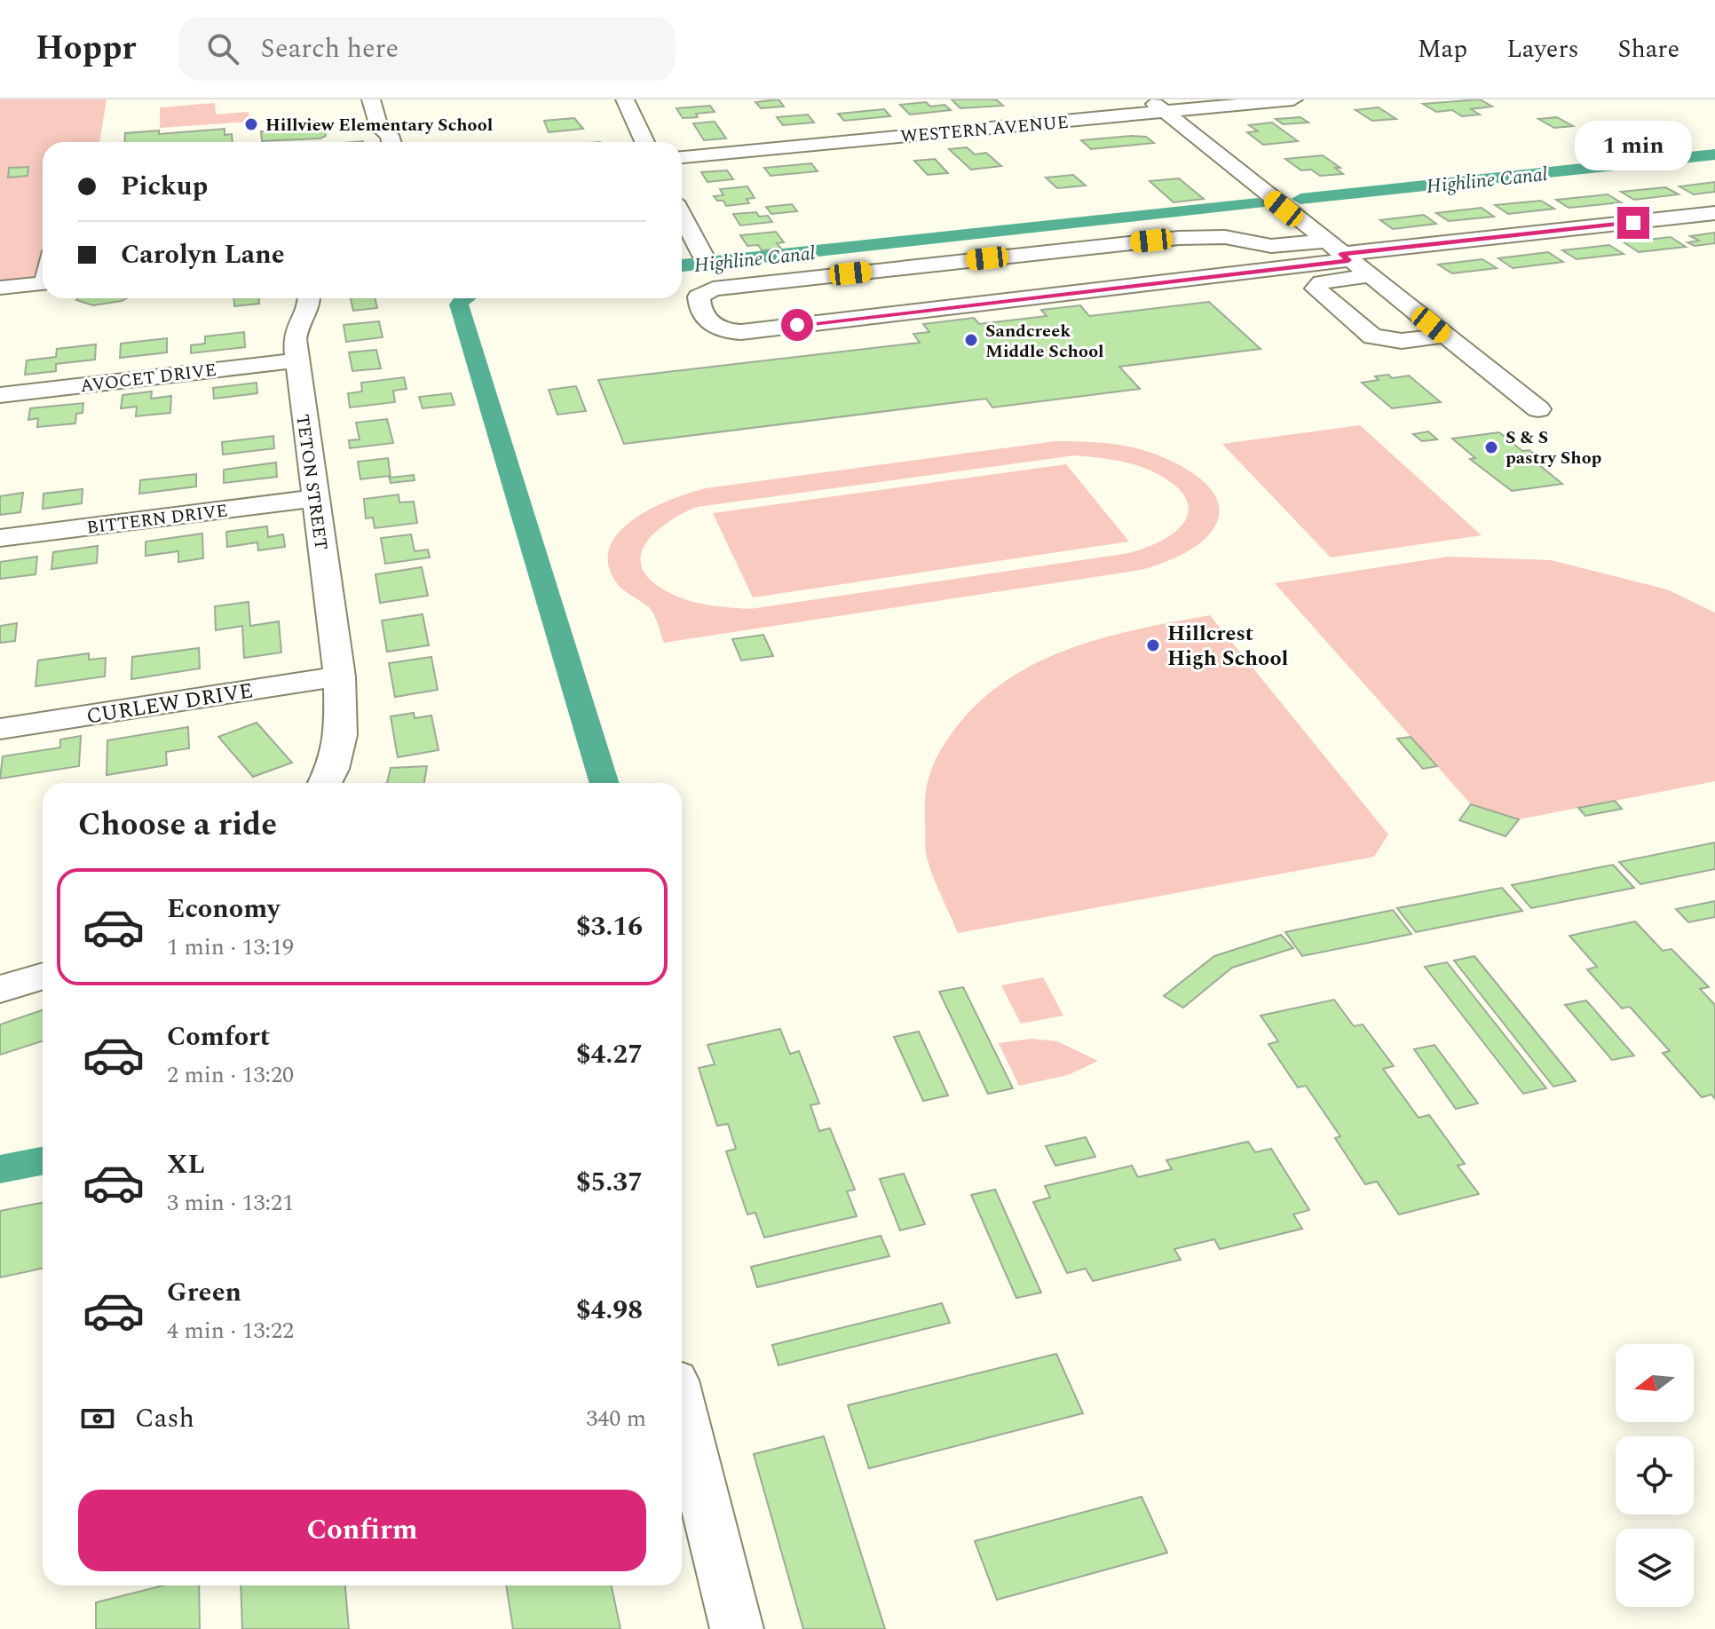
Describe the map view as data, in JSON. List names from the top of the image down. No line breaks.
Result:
{"streets":{"street":["WESTERN AVENUE","AVOCET DRIVE","TETON STREET","BITTERN DRIVE","CURLEW DRIVE"]},"crossings":[["AVOCET DRIVE","TETON STREET"],["TETON STREET","BITTERN DRIVE"],["TETON STREET","CURLEW DRIVE"]],"water":["Highline Canal"],"places":["Hillview Elementary School","Sandcreek Middle School","S & S pastry Shop","Hillcrest High School"],"north":"left","page":{"header":"Hoppr","search":"Search here","nav":["Map","Layers","Share"],"bubble":"1 min","banner":["Pickup","Carolyn Lane"],"heading":"Choose a ride","list":[{"name":"Economy","note":"1 min · 13:19","value":"$3.16"},{"name":"Comfort","note":"2 min · 13:20","value":"$4.27"},{"name":"XL","note":"3 min · 13:21","value":"$5.37"},{"name":"Green","note":"4 min · 13:22","value":"$4.98"}],"pay":["Cash","340 m"],"buttons":"Confirm"}}
